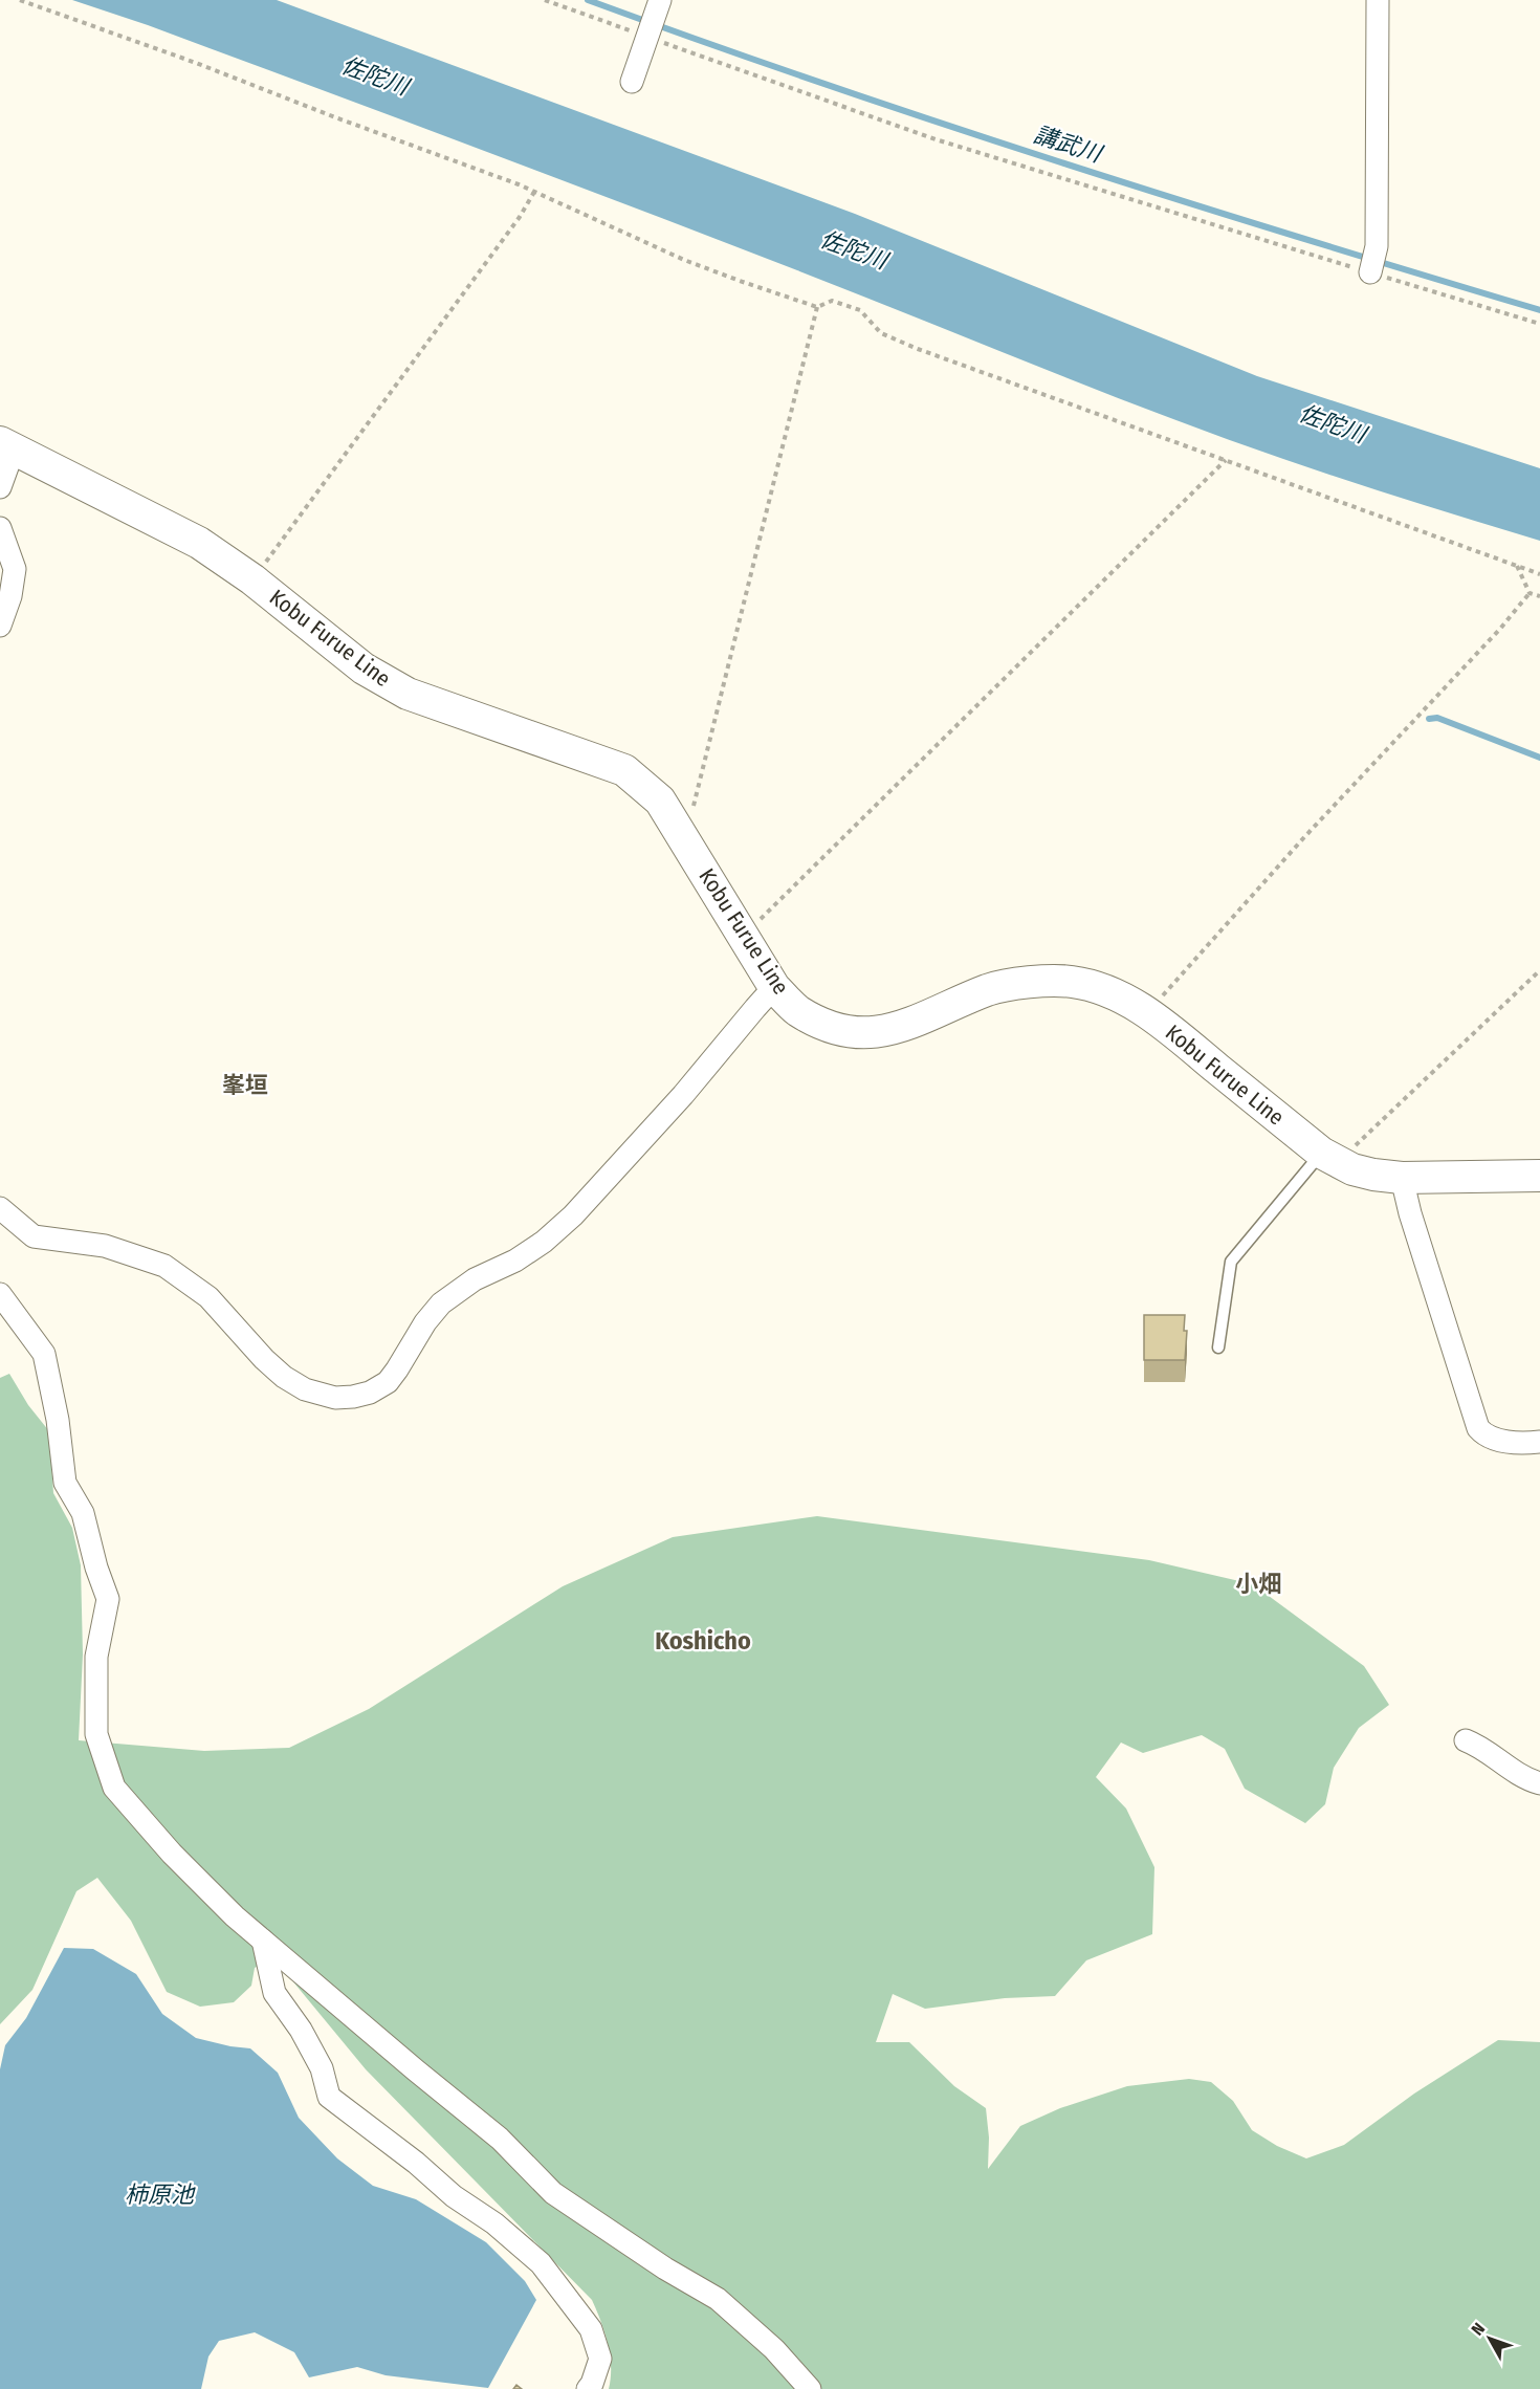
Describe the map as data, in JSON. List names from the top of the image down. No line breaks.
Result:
{"streets":{"main road":["Kobu Furue Line"]},"districts":["峯垣","小畑","Koshicho"],"water":["佐陀川","講武川","柿原池"],"north":"top left"}
